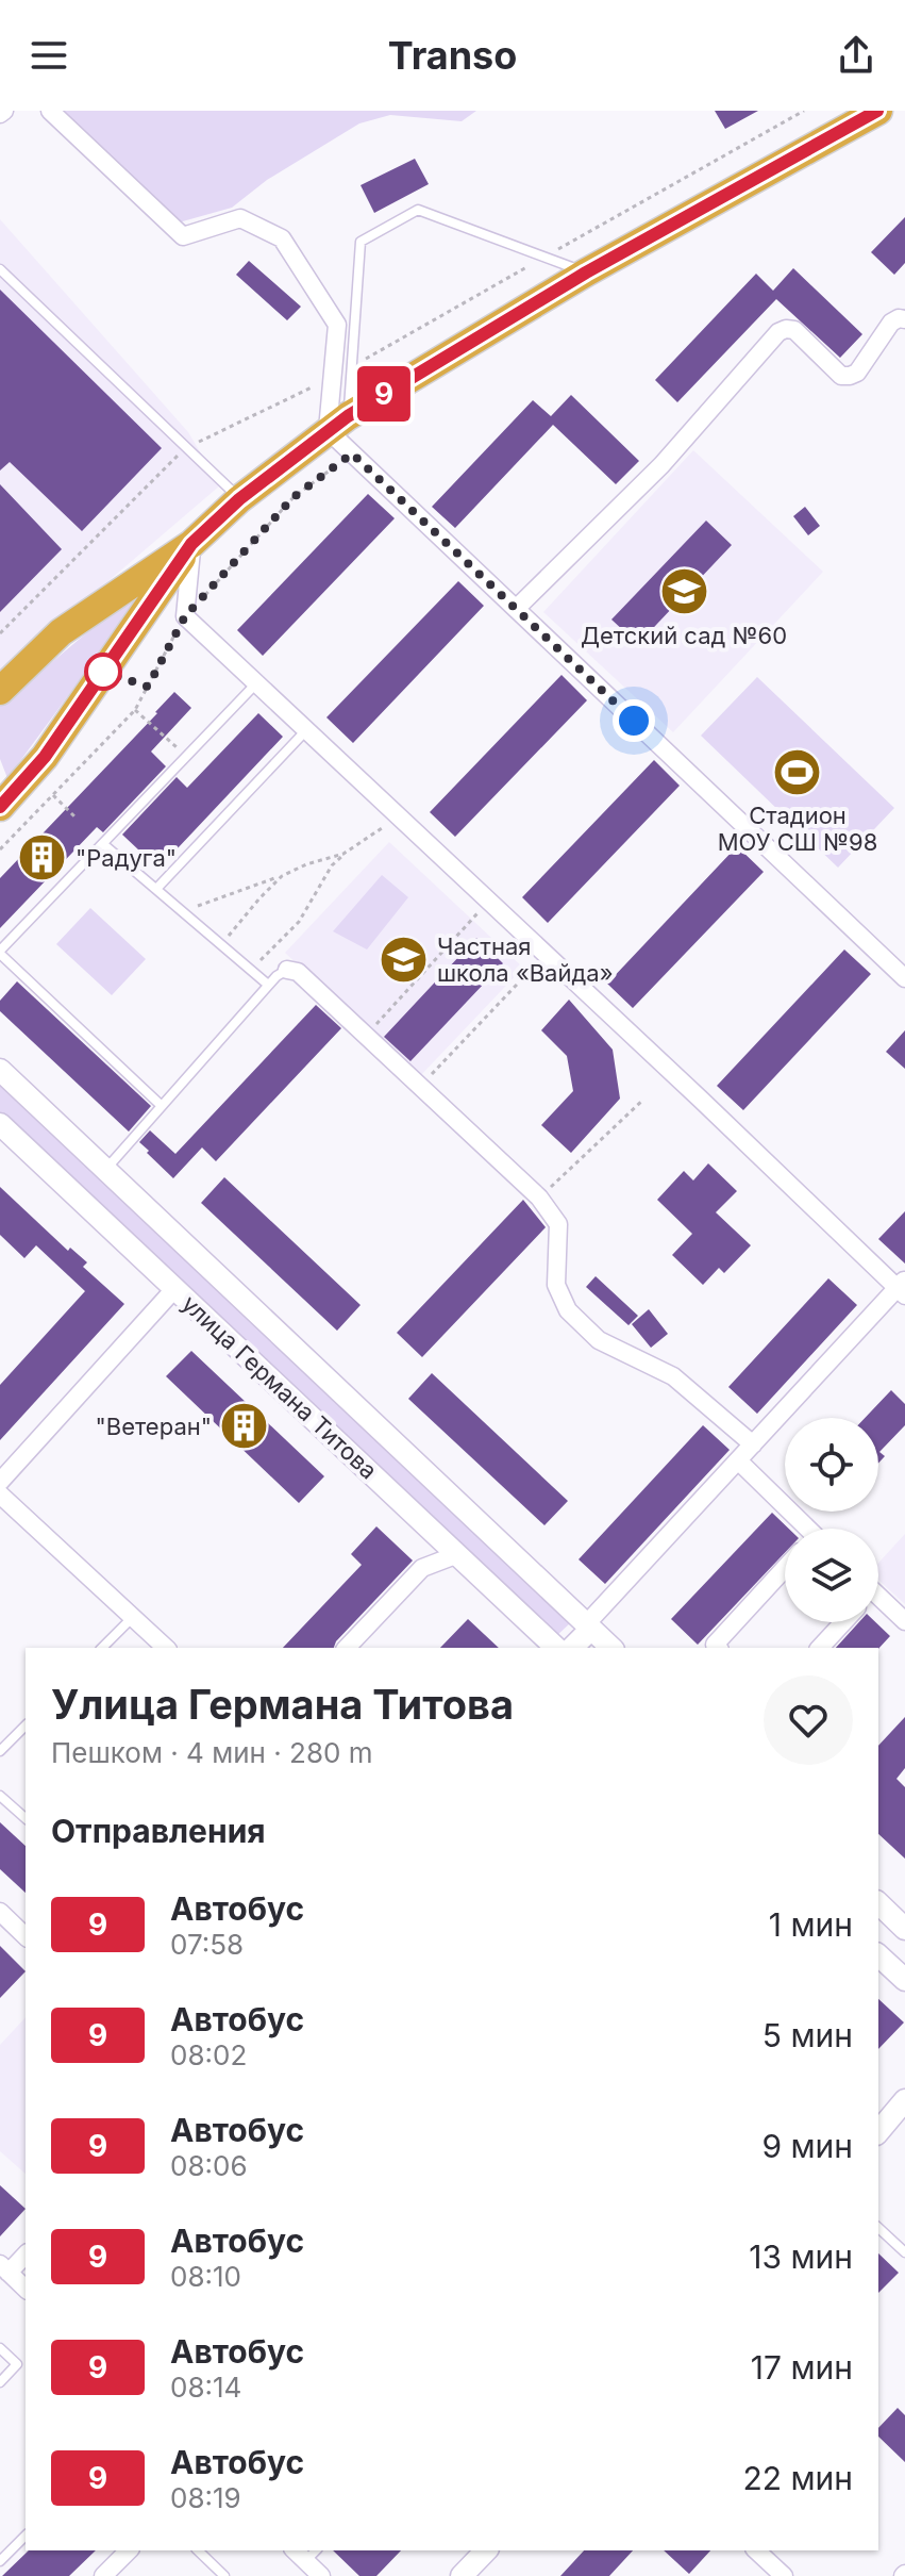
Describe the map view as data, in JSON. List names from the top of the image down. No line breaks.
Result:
{"streets":{"street":["улица Германа Титова"]},"places":{"school or university":["Детский сад №60","Частная школа «Вайда»"],"sports":["Стадион МОУ СШ №98"],"building":["\"Радуга\"","\"Ветеран\""]},"lines":["bus line 9"],"page":{"header":"Transo","on_map":"9","heading":[["Улица Германа Титова","Пешком · 4 мин · 280 m"],"Отправления"],"list":[{"mark":"9","name":"Автобус","note":"07:58","value":"1 мин"},{"mark":"9","name":"Автобус","note":"08:02","value":"5 мин"},{"mark":"9","name":"Автобус","note":"08:06","value":"9 мин"},{"mark":"9","name":"Автобус","note":"08:10","value":"13 мин"},{"mark":"9","name":"Автобус","note":"08:14","value":"17 мин"},{"mark":"9","name":"Автобус","note":"08:19","value":"22 мин"}]}}
